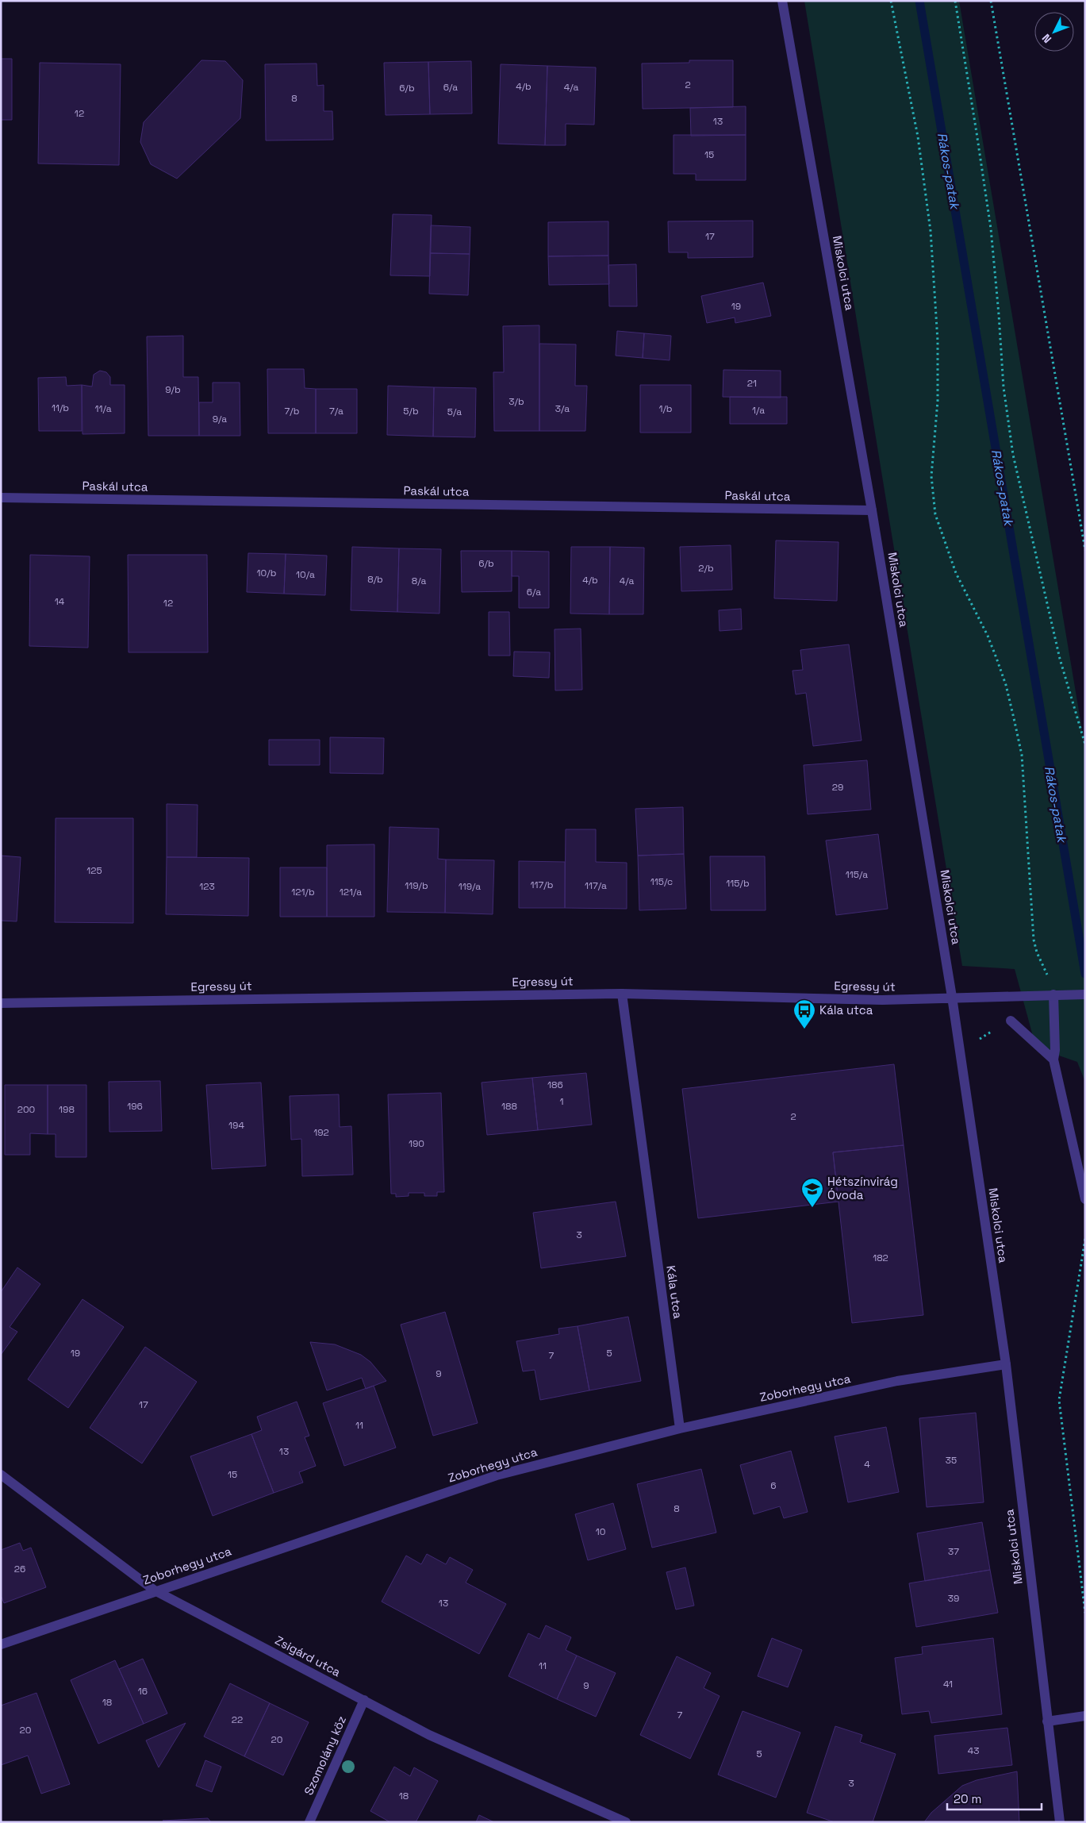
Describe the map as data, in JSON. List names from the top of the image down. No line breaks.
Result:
{"streets":{"street":["Miskolci utca","Paskál utca","Egressy út","Kála utca","Zoborhegy utca","Zsigárd utca","Szomolány köz"]},"crossings":[["Miskolci utca","Paskál utca"],["Miskolci utca","Egressy út"],["Miskolci utca","Zoborhegy utca"],["Egressy út","Kála utca"],["Kála utca","Zoborhegy utca"],["Zoborhegy utca","Zsigárd utca"],["Zsigárd utca","Szomolány köz"]],"water":["Rákos-patak"],"places":{"bus stop":["Kála utca"],"school or university":["Hétszínvirág Óvoda"]},"house_numbers":["2","4/b","6/a","4/a","6/b","8","12","13","15","17","19","21","9/b","3/b","11/b","11/a","3/a","1/b","1/a","7/b","7/a","5/b","5/a","9/a","6/b","2/b","10/b","10/a","8/b","4/b","8/a","4/a","6/a","14","12","29","125","115/a","115/c","115/b","117/b","119/b","117/a","123","119/a","121/b","121/a","186","1","196","188","200","198","2","194","192","190","3","182","19","5","7","9","17","11","13","35","4","15","6","8","10","37","26","39","13","11","41","9","16","18","7","22","20","20","43","5","3","18"],"scale_bar":"20 m","north":"bottom left"}
